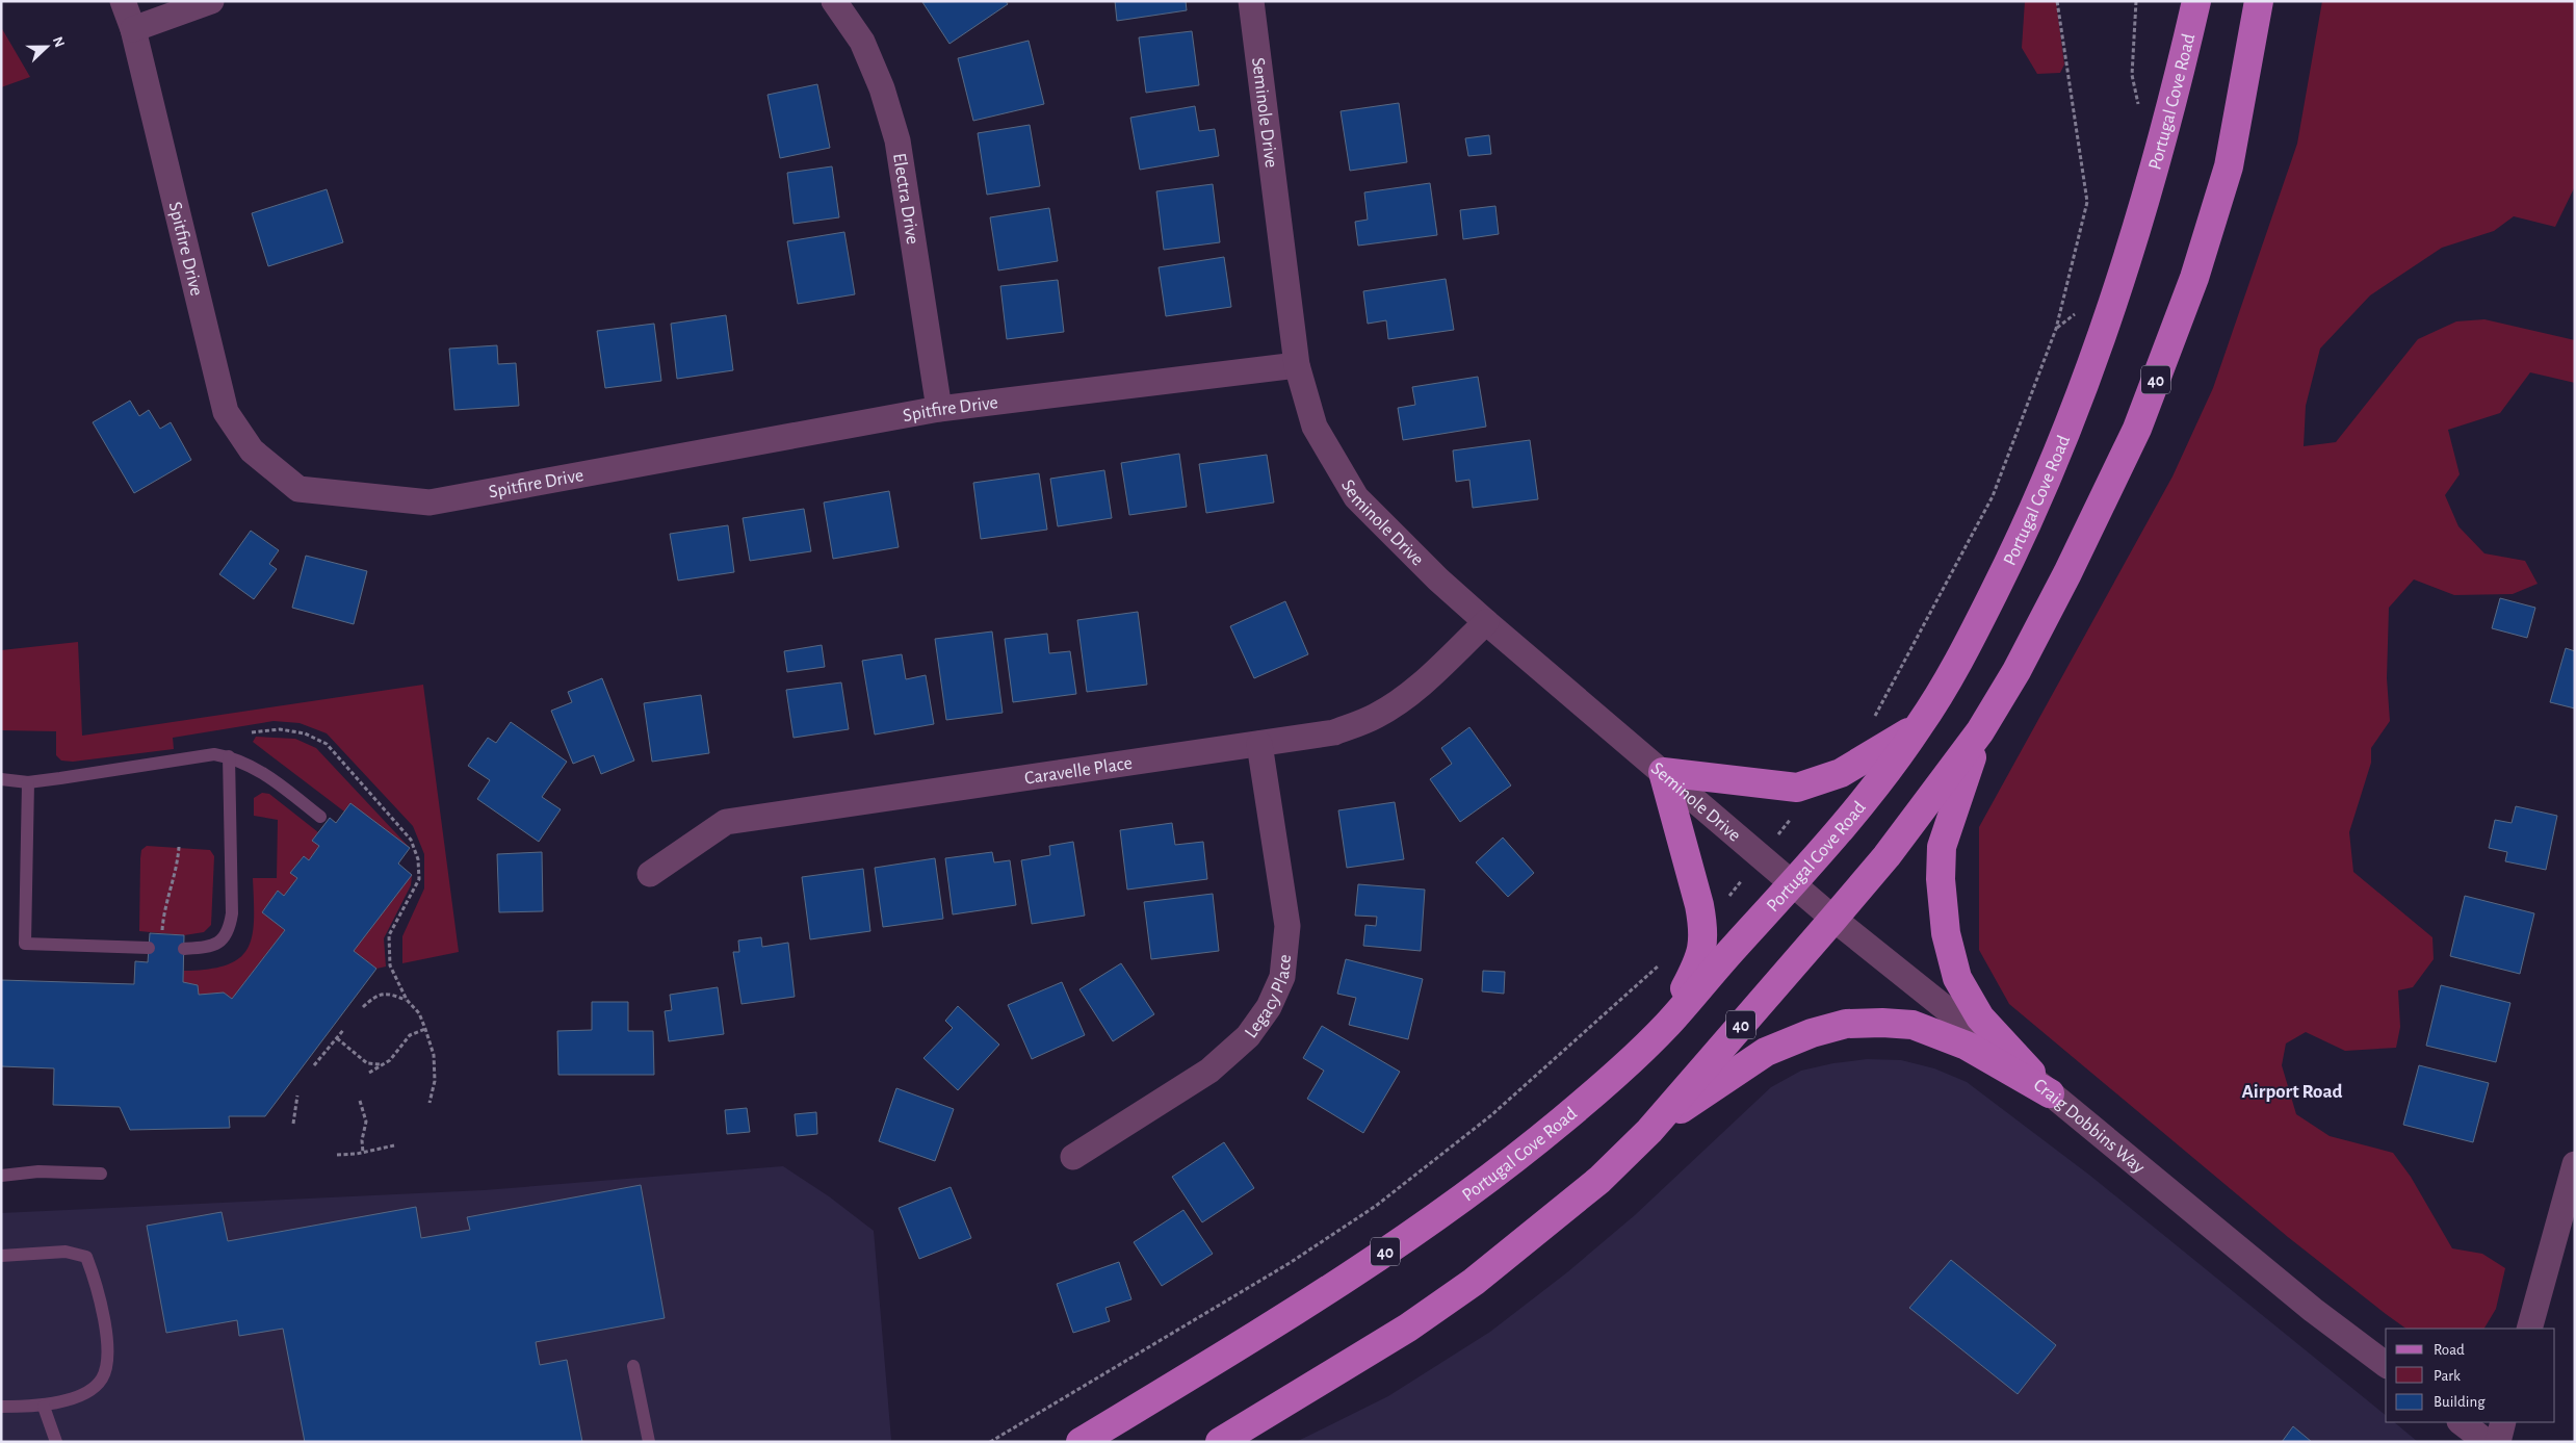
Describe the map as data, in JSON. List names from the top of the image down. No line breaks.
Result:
{"streets":{"main road":["Portugal Cove Road","40"],"street":["Seminole Drive","Electra Drive","Spitfire Drive","Caravelle Place","Legacy Place","Craig Dobbins Way"]},"crossings":[["Portugal Cove Road","Seminole Drive"],["Portugal Cove Road","Craig Dobbins Way"],["Seminole Drive","Spitfire Drive"],["Seminole Drive","Caravelle Place"],["Seminole Drive","Craig Dobbins Way"],["Electra Drive","Spitfire Drive"],["40","Craig Dobbins Way"],["Caravelle Place","Legacy Place"]],"districts":["Airport Road"],"legend":["Road","Park","Building"],"north":"right"}
